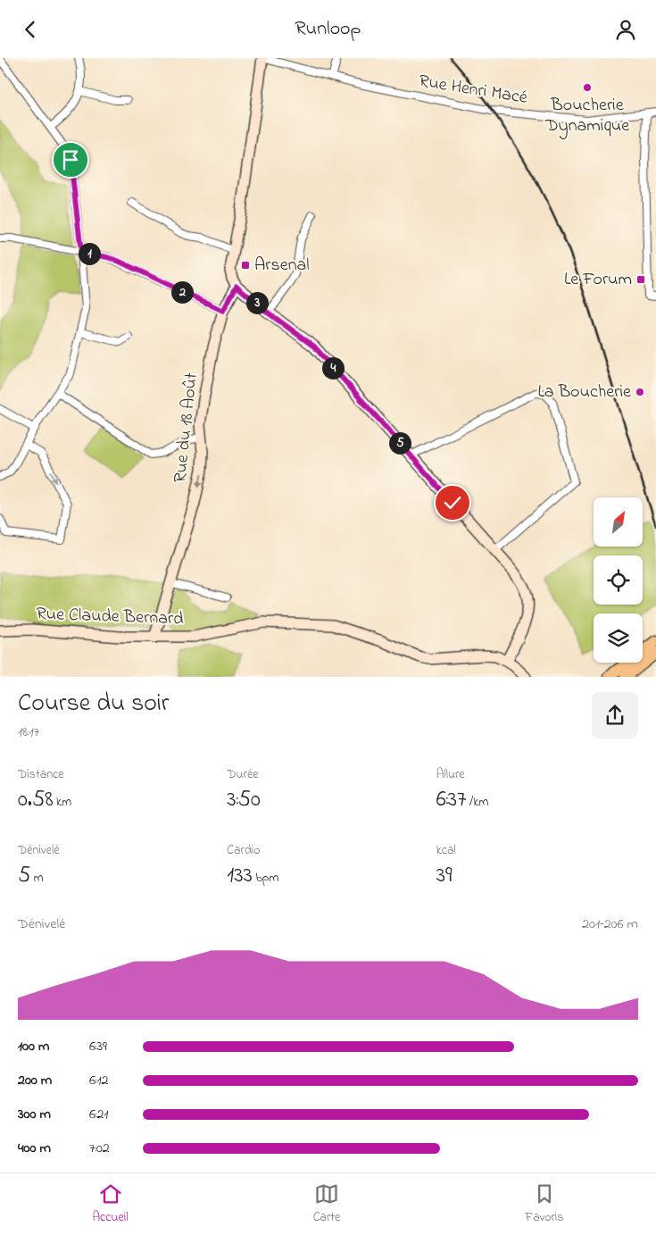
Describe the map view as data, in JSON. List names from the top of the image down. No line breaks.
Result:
{"streets":{"street":["Rue Henri Macé","Rue du 18 Août","Rue Claude Bernard"]},"crossings":[["Rue du 18 Août","Rue Claude Bernard"]],"one_way":["Rue du 18 Août"],"places":{"other":["Boucherie Dynamique","La Boucherie"],"transit":["Arsenal","Le Forum"]},"north":"top right","page":{"header":"Runloop","pins":["1","2","3","4","5"],"heading":["Course du soir","18:17"],"stats":[["Distance","0.58 km"],["Durée","3:50"],["Allure","6:37 /km"],["Dénivelé","5 m"],["Cardio","133 bpm"],["kcal","39"]],"chart":["Dénivelé","201–206 m"],"list":[{"name":"100 m","note":"6:39"},{"name":"200 m","note":"6:12"},{"name":"300 m","note":"6:21"},{"name":"400 m","note":"7:02"}],"tabs":["Accueil","Carte","Favoris"]}}
